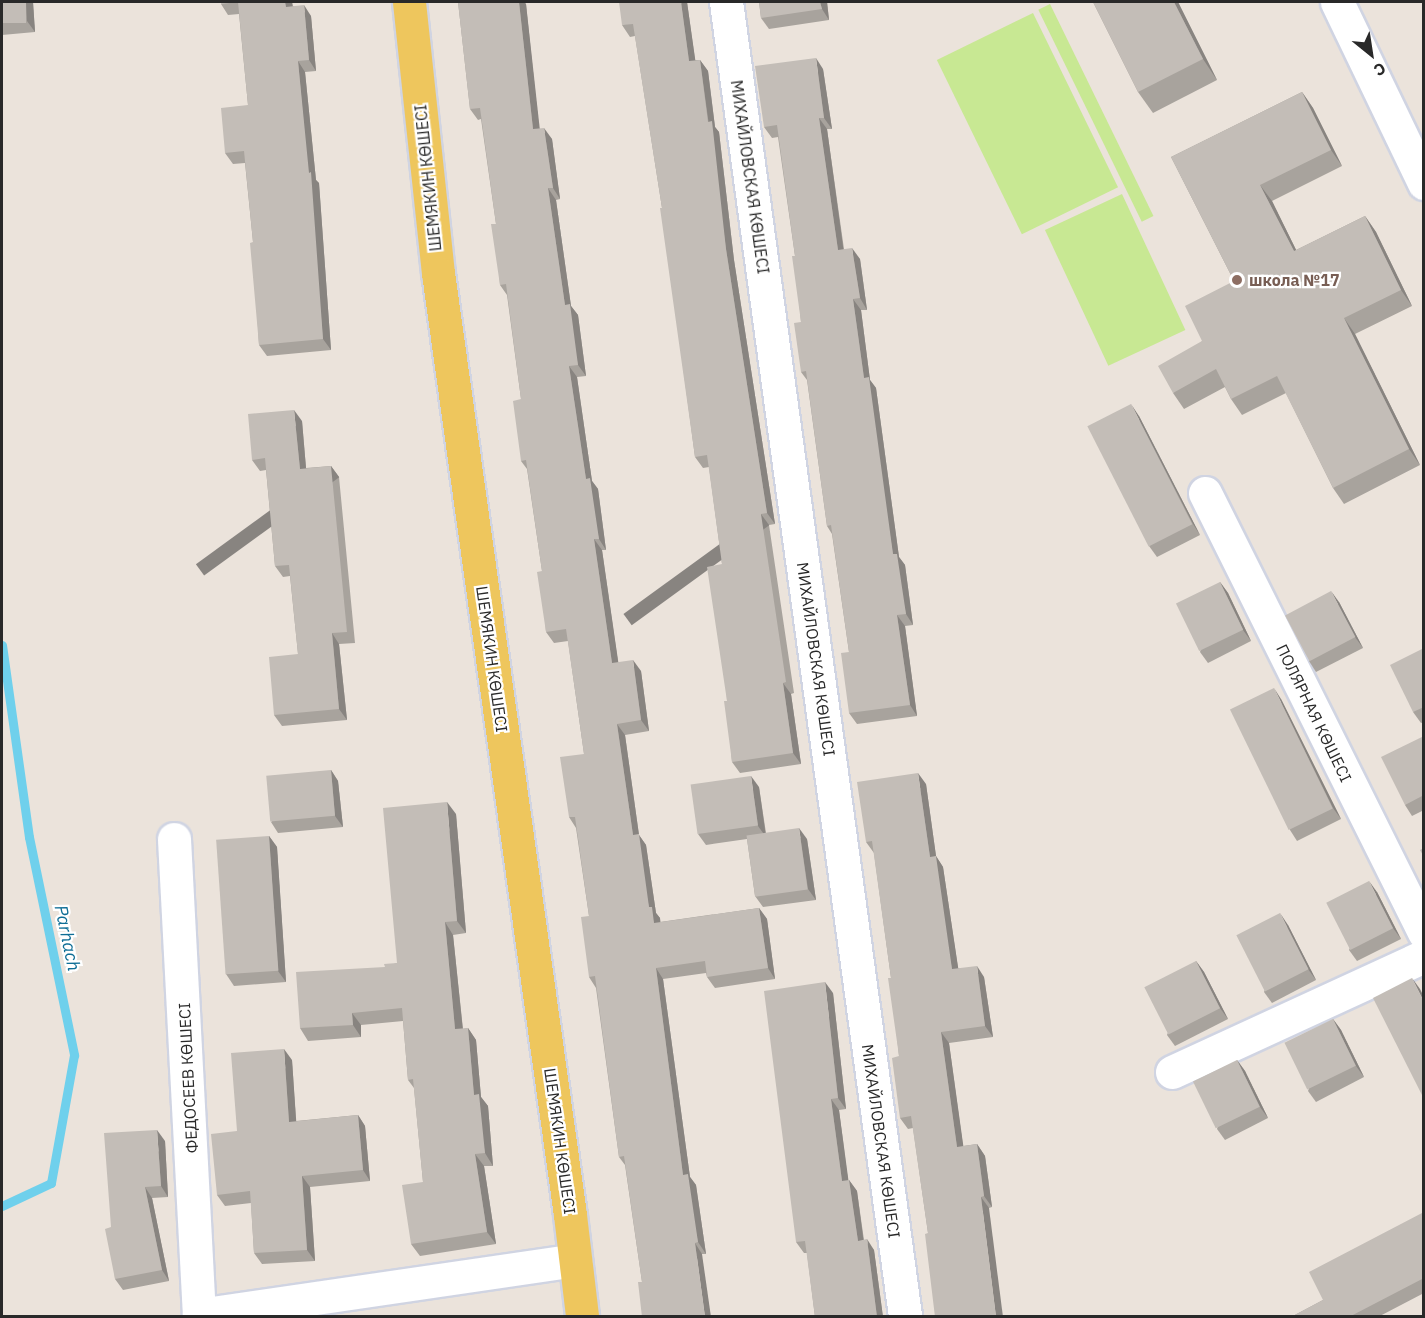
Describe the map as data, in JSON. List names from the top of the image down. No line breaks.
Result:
{"streets":{"main road":["ШЕМЯКИН КӨШЕСІ"],"street":["МИХАЙЛОВСКАЯ КӨШЕСІ","ПОЛЯРНАЯ КӨШЕСІ","ФЕДОСЕЕВ КӨШЕСІ"]},"water":["Parhach"],"places":["школа №17"],"north":"bottom right"}
